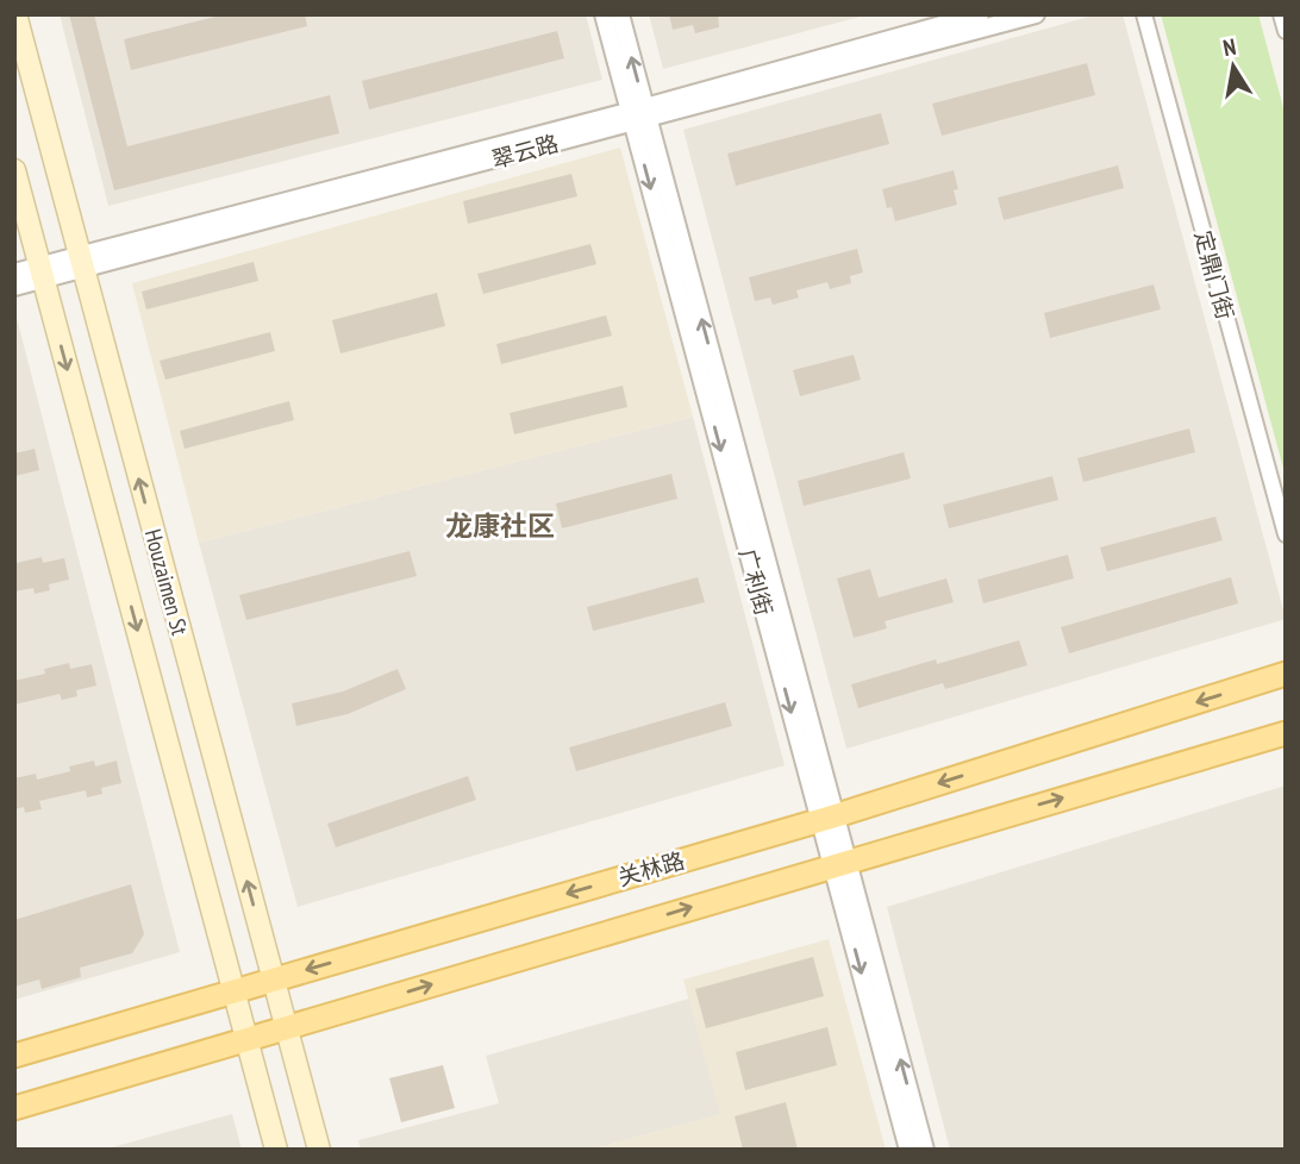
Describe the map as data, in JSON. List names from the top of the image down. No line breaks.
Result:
{"streets":{"main road":["Houzaimen St","关林路"],"street":["翠云路","定鼎门街","广利街"]},"crossings":[["翠云路","Houzaimen St"],["翠云路","广利街"],["Houzaimen St","关林路"],["广利街","关林路"]],"districts":["龙康社区"],"north":"top"}
